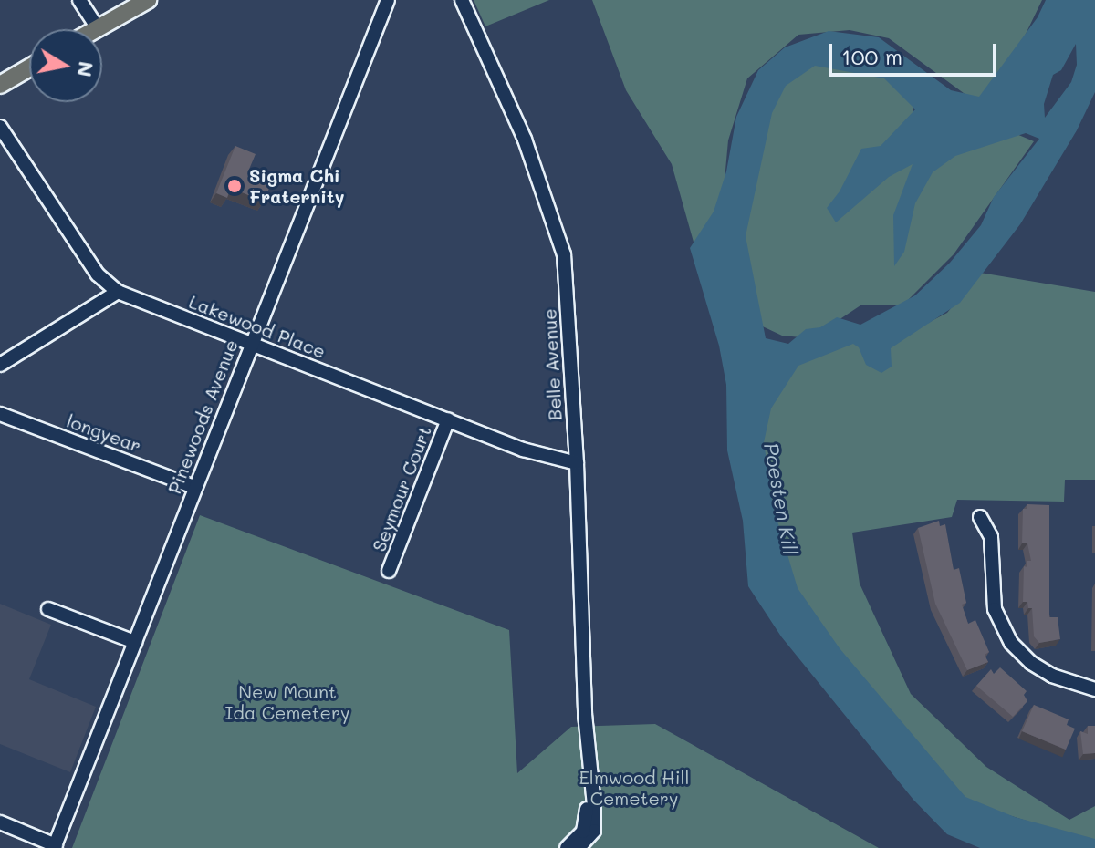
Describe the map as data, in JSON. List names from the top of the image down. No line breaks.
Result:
{"streets":{"street":["Lakewood Place","Belle Avenue","Pinewoods Avenue","longyear","Seymour Court"]},"crossings":[["Lakewood Place","Belle Avenue"],["Lakewood Place","Pinewoods Avenue"],["Lakewood Place","Seymour Court"],["Pinewoods Avenue","longyear"]],"water":["Poesten Kill"],"parks":["New Mount Ida Cemetery","Elmwood Hill Cemetery"],"places":["Sigma Chi Fraternity"],"scale_bar":"100 m","north":"right"}
